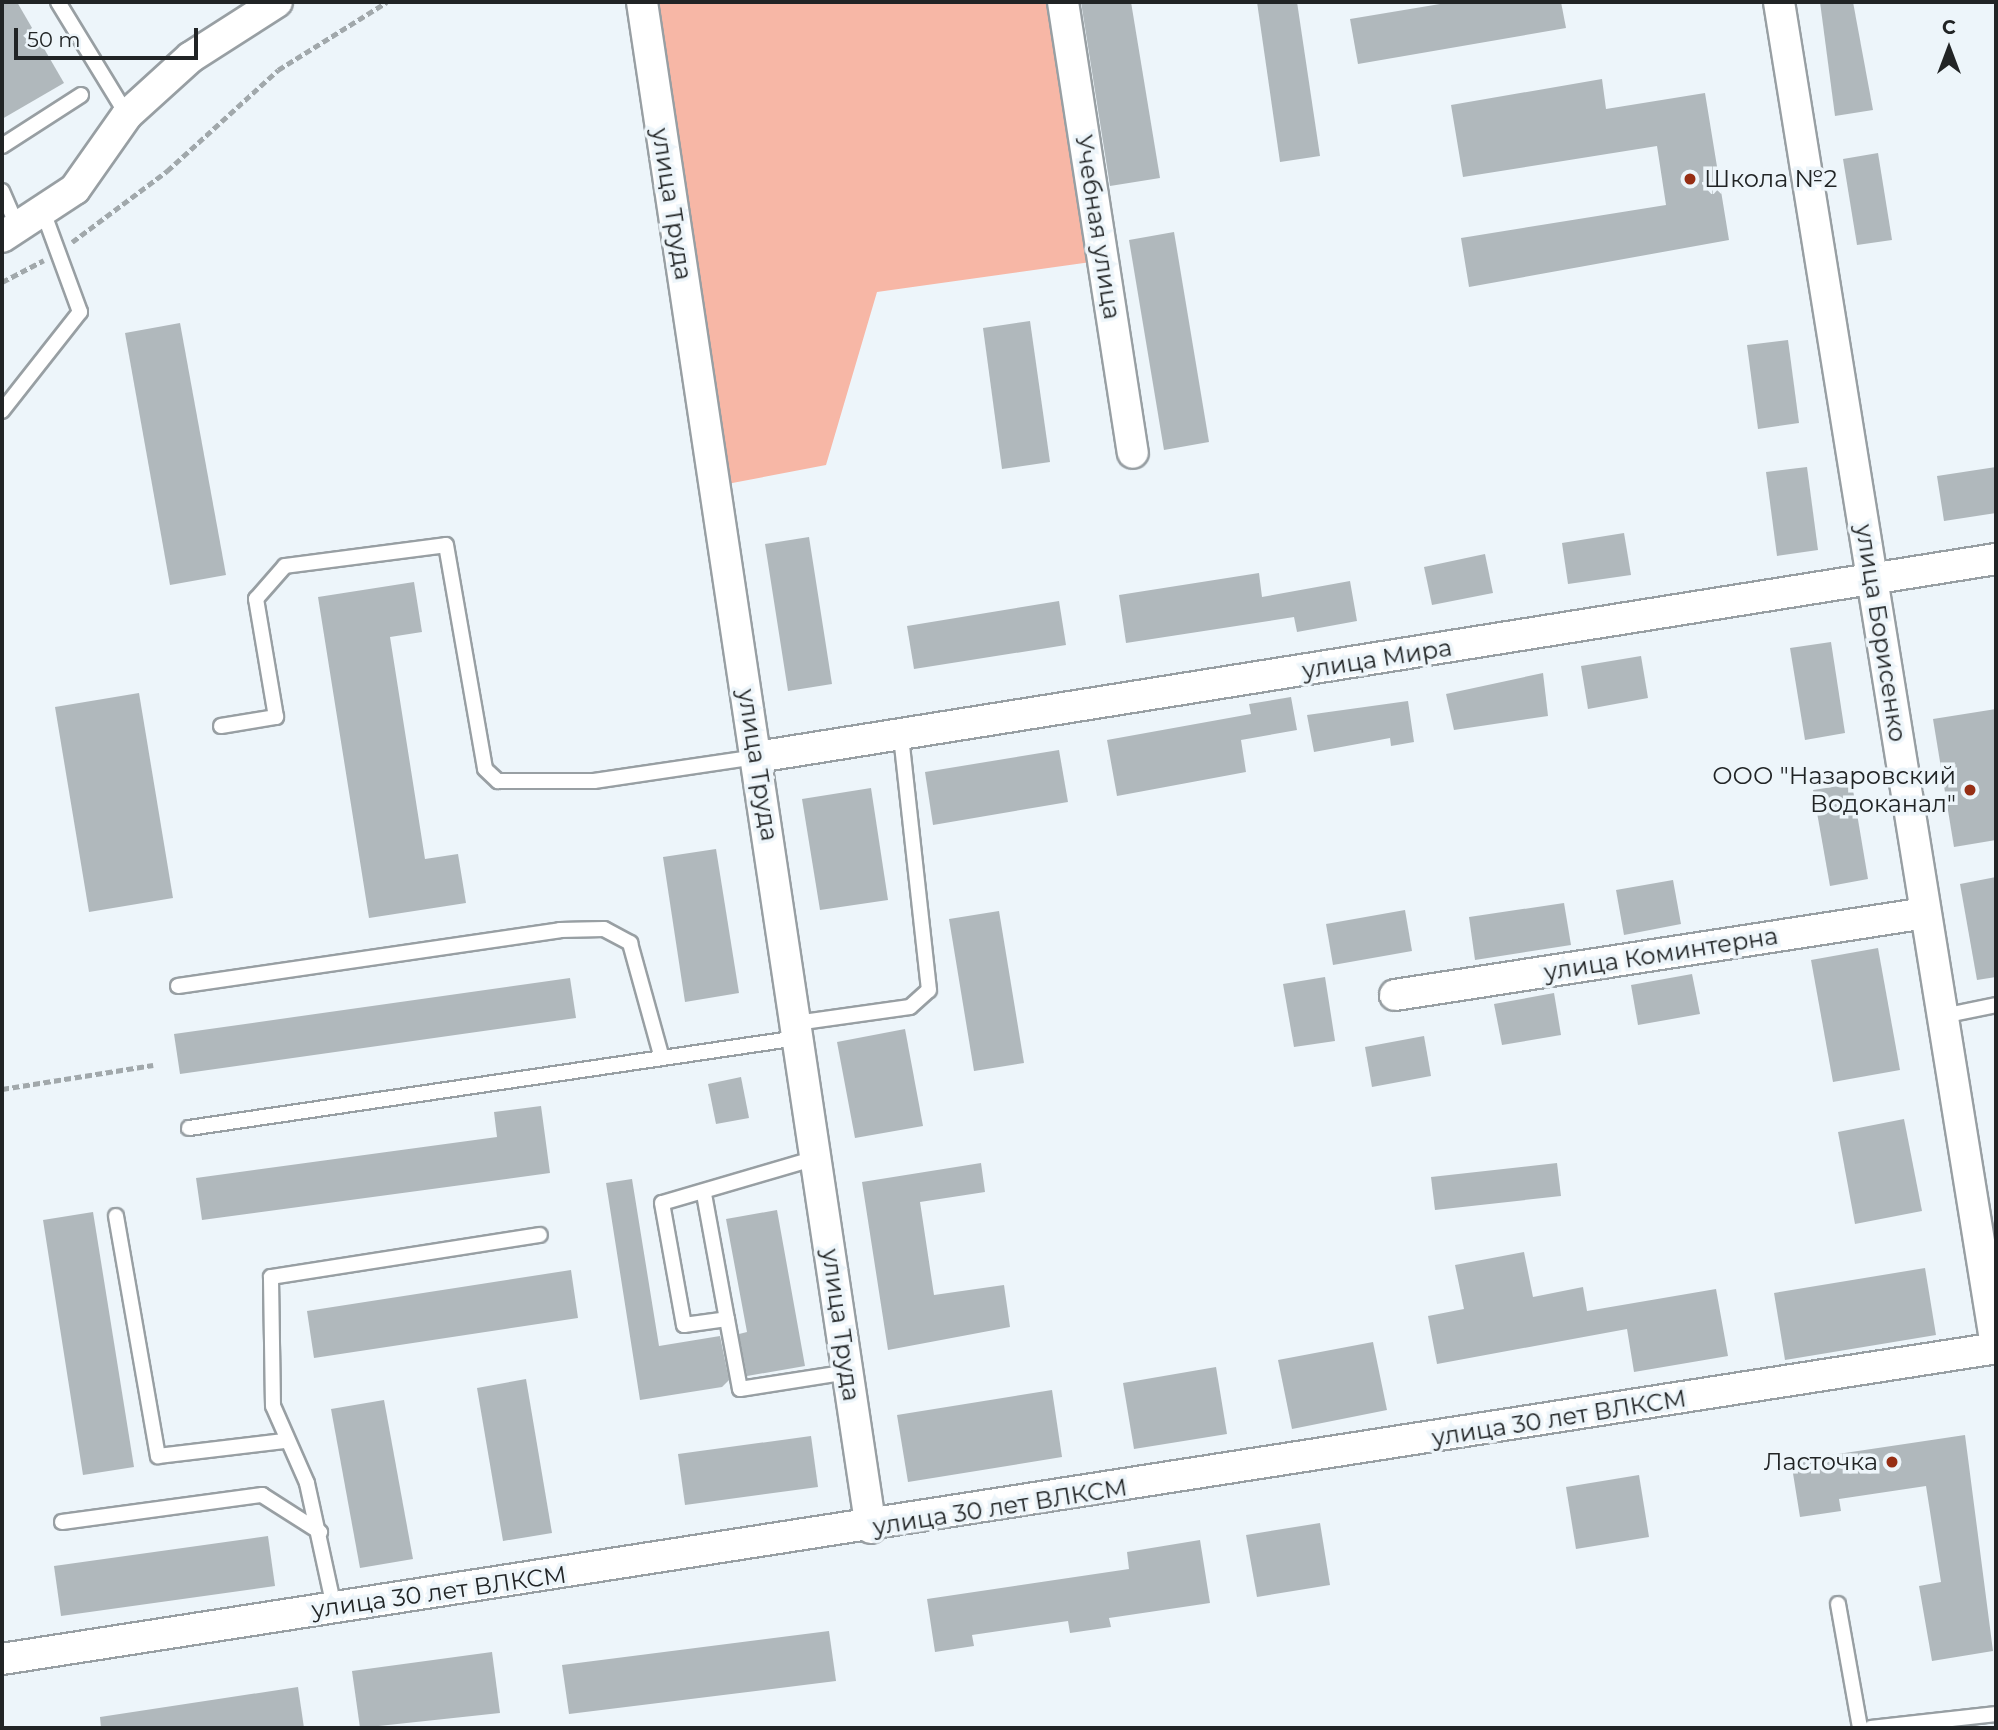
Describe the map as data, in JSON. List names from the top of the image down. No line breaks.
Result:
{"streets":{"street":["улица Труда","Учебная улица","улица Борисенко","улица Мира","улица Коминтерна","улица 30 лет ВЛКСМ"]},"crossings":[["улица Труда","улица Мира"],["улица Труда","улица 30 лет ВЛКСМ"],["улица Борисенко","улица Мира"],["улица Борисенко","улица Коминтерна"],["улица Борисенко","улица 30 лет ВЛКСМ"]],"places":["Школа №2","ООО \"Назаровский Водоканал\"","Ласточка"],"scale_bar":"50 m","north":"top"}
